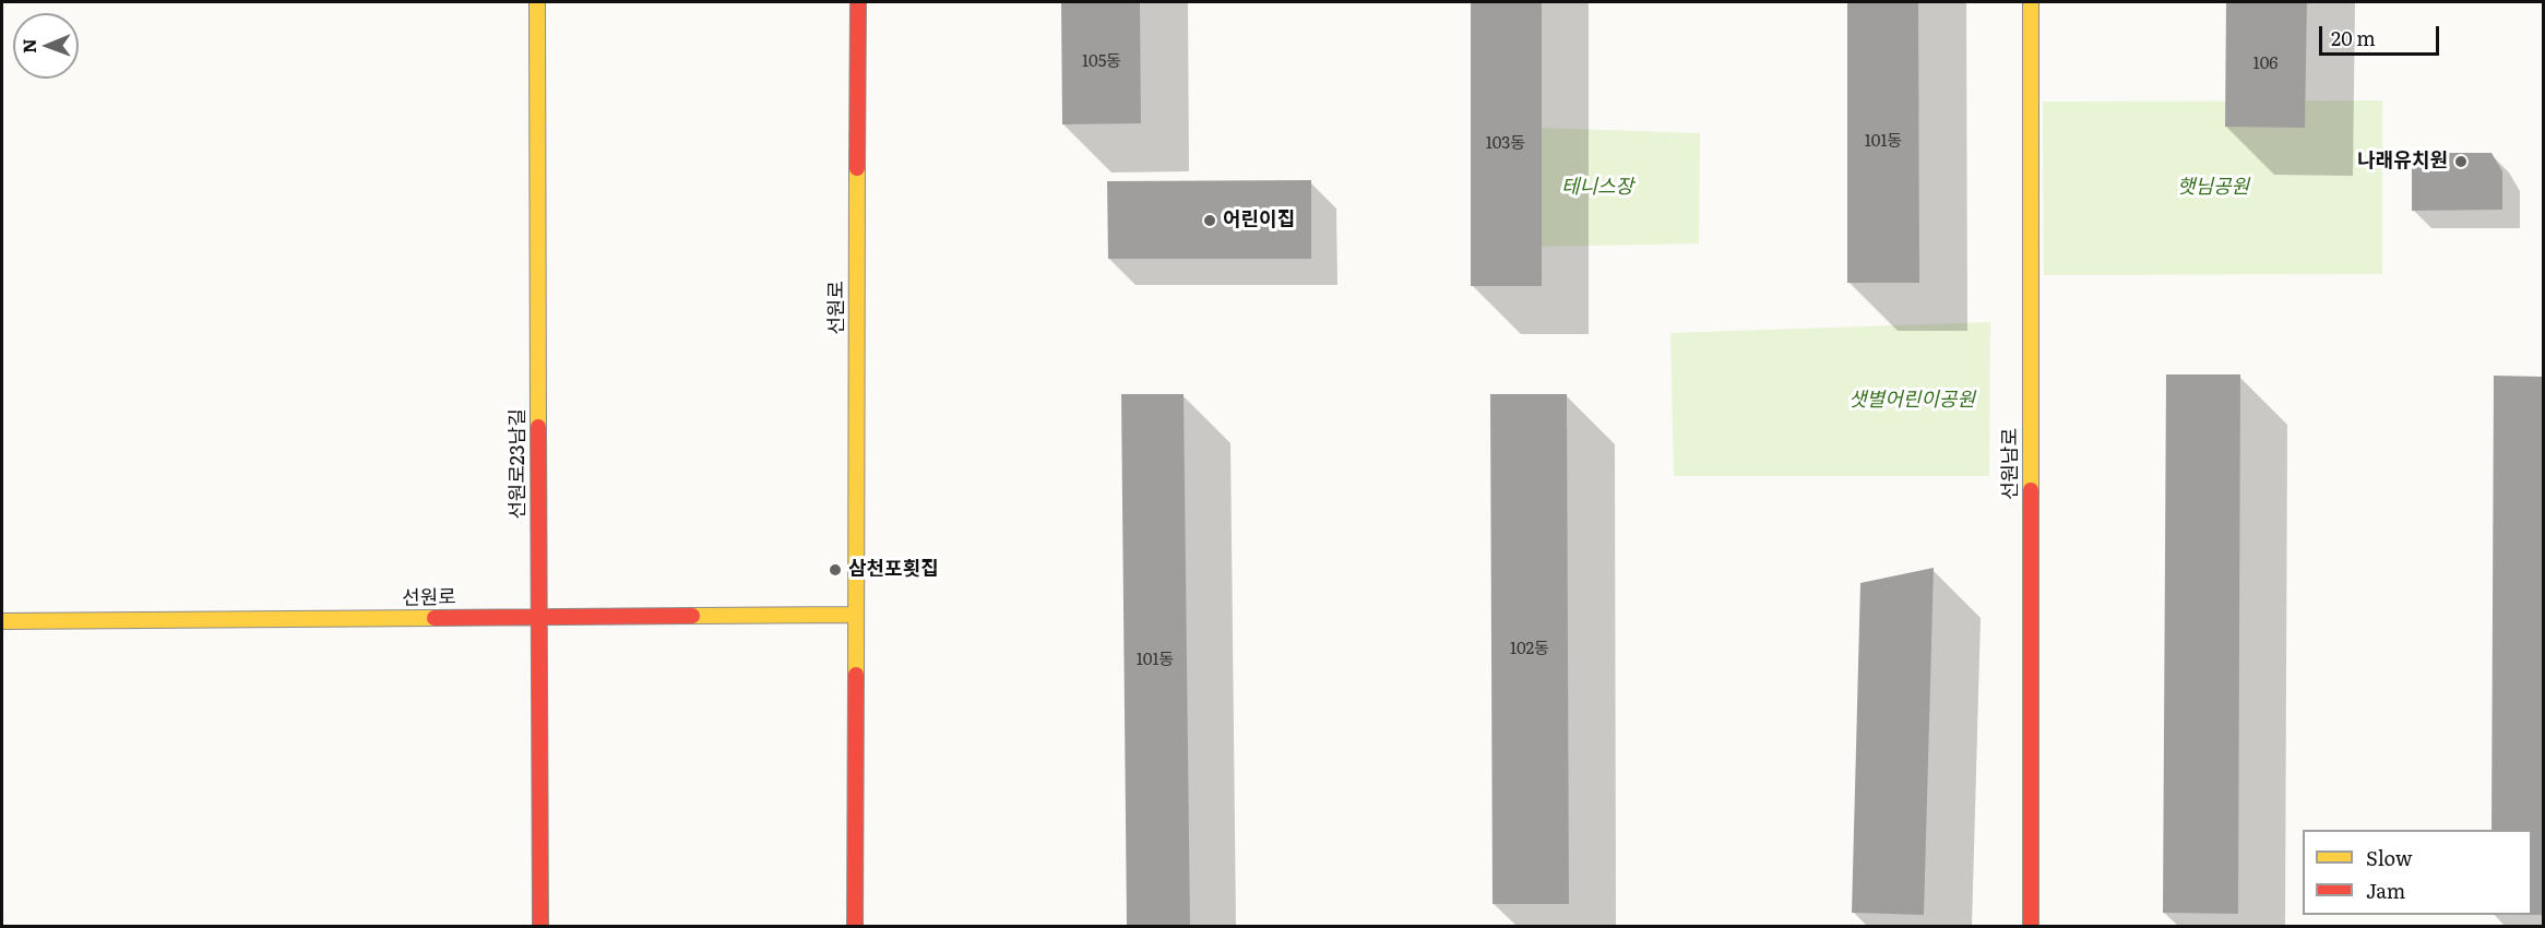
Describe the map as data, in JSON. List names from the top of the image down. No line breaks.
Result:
{"streets":{"street":["선원로","선원로23남길","선원남로"]},"crossings":[["선원로","선원로23남길"]],"parks":["테니스장","햇님공원","샛별어린이공원"],"places":["나래유치원","어린이집","삼천포횟집"],"house_numbers":["105동","106","101동","103동","102동","101동"],"legend":["Slow","Jam"],"scale_bar":"20 m","north":"left"}
